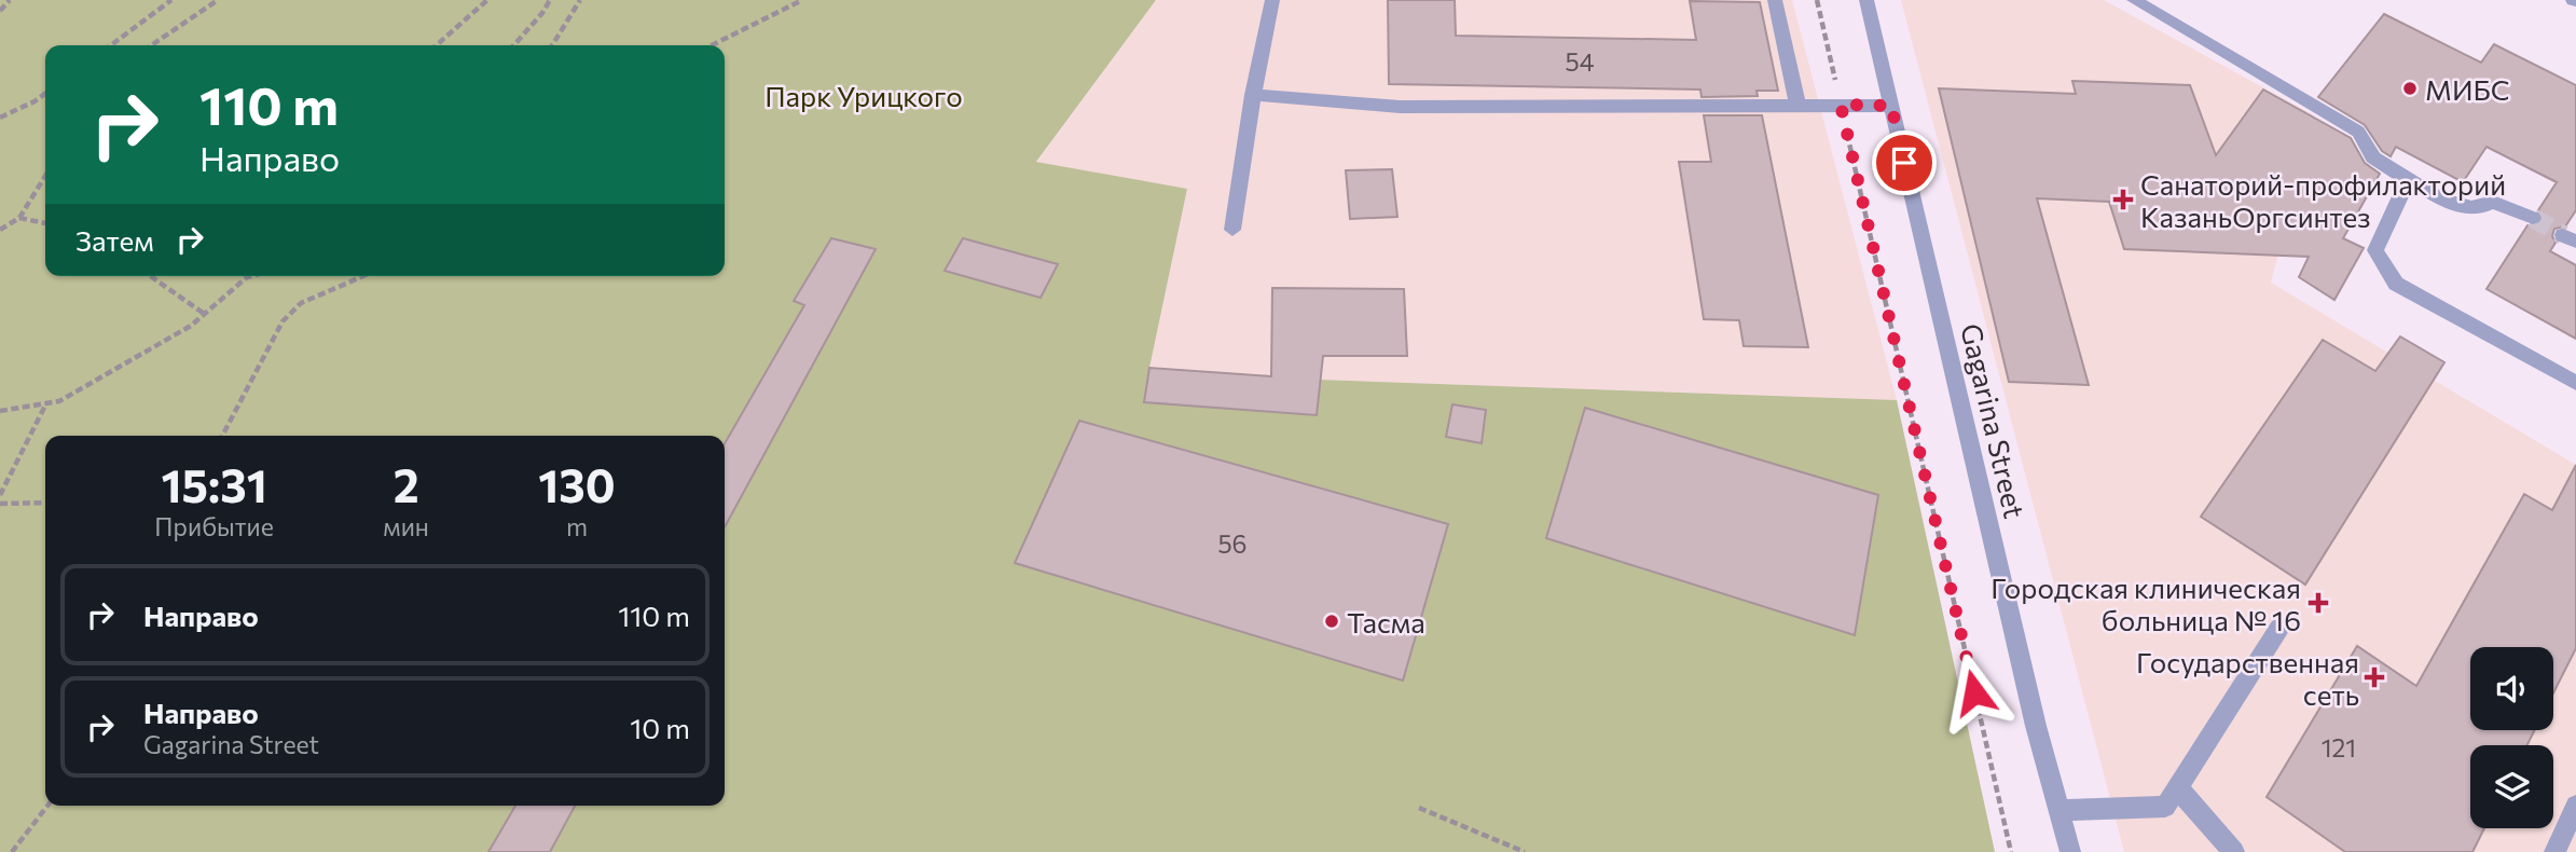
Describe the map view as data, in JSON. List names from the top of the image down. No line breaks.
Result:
{"streets":{"street":["Gagarina Street"]},"parks":["Парк Урицкого"],"places":{"other":["МИБС","Тасма"],"health":["Санаторий-профилакторий КазаньОргсинтез","Городская клиническая больница № 16","Государственная сеть"]},"house_numbers":["54","56","121"],"page":{"turn":["110 m","Направо"],"then":"Затем","eta":["15:31","Прибытие","2","мин","130","m"],"list":[{"name":"Направо","value":"110 m"},{"name":"Направо","note":"Gagarina Street","value":"10 m"}]}}
